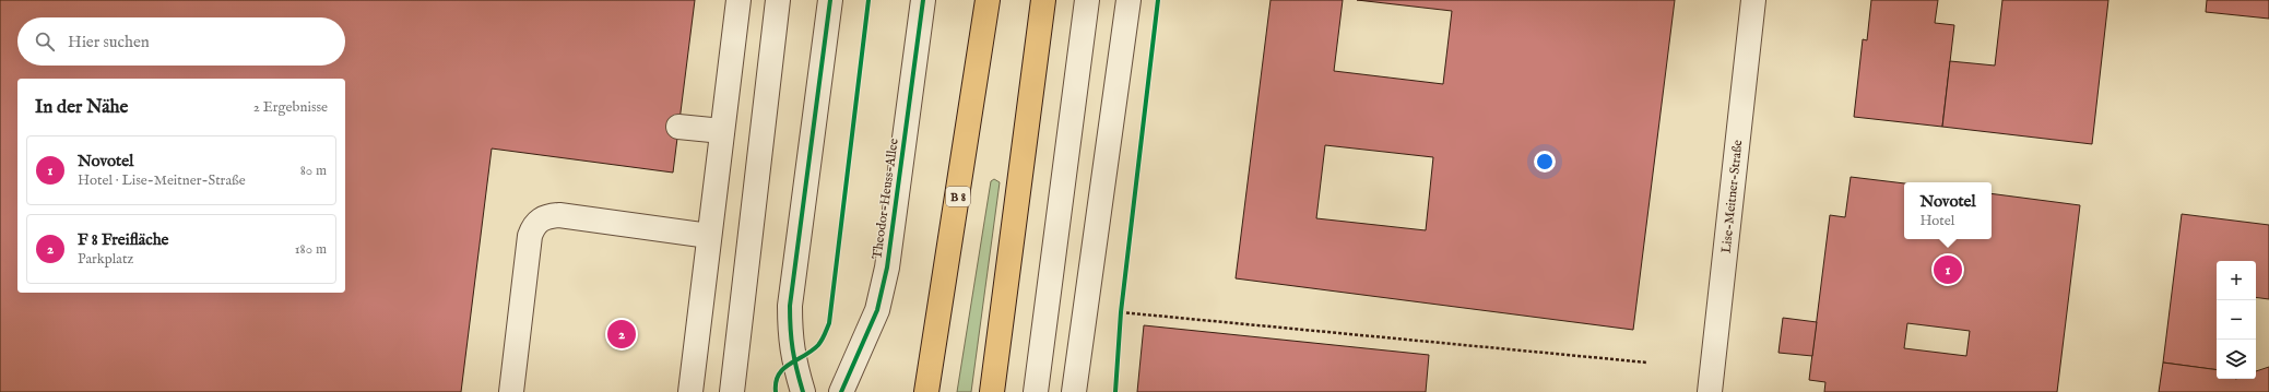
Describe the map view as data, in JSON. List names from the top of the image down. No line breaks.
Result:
{"streets":{"main road":["B 8"],"street":["Lise-Meitner-Straße","Theodor-Heuss-Allee"]},"page":{"search":"Hier suchen","heading":["In der Nähe","2 Ergebnisse"],"list":[{"mark":"1","name":"Novotel","note":"Hotel · Lise-Meitner-Straße","value":"80 m"},{"mark":"2","name":"F 8 Freifläche","note":"Parkplatz","value":"180 m"}],"popup":["Novotel","Hotel"],"pins":["1","2"],"map_buttons":["+","−"]}}
